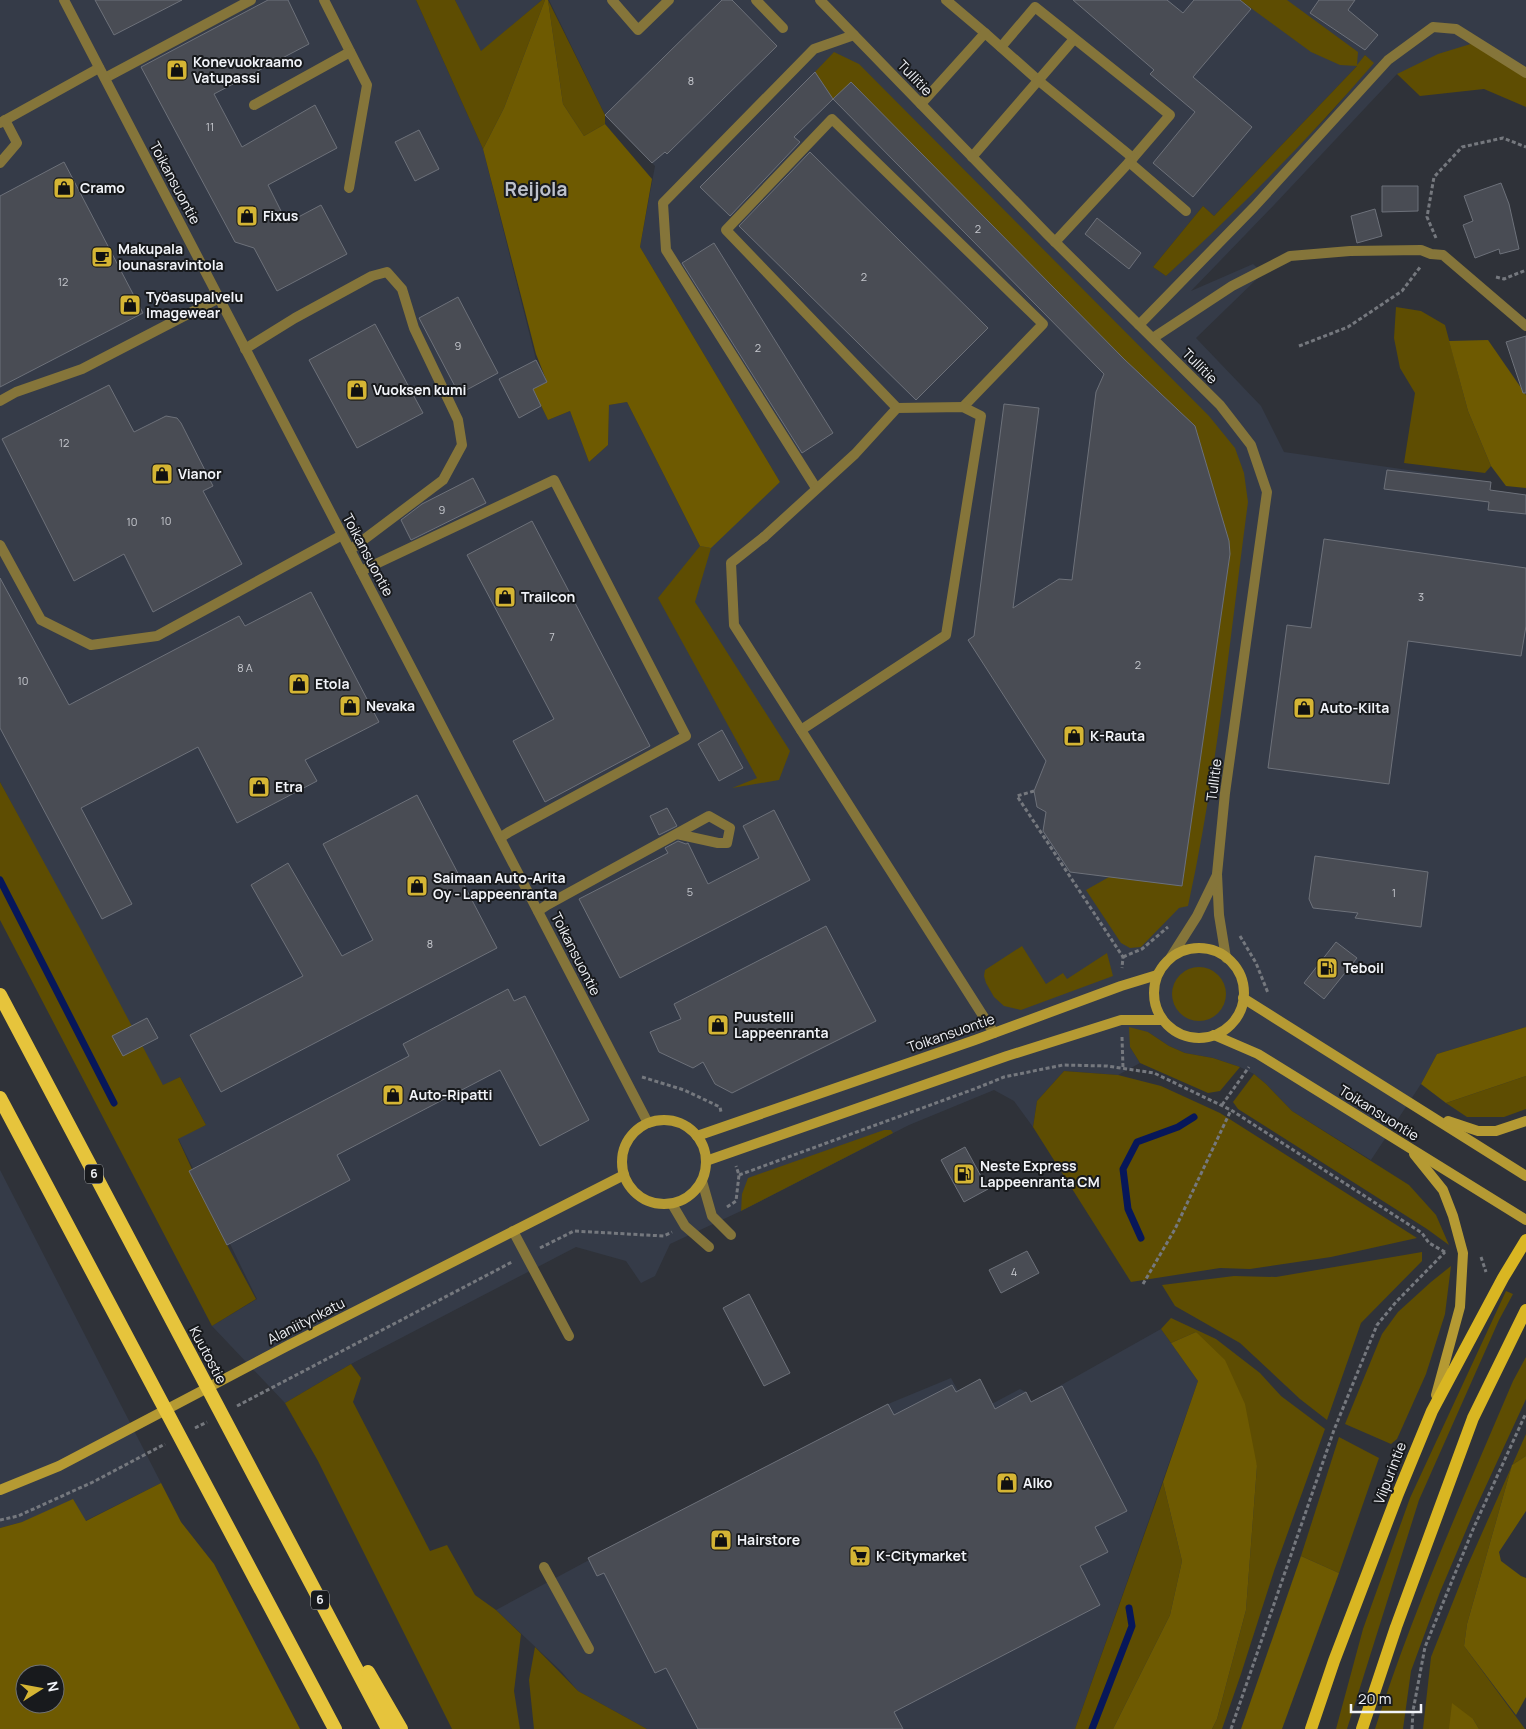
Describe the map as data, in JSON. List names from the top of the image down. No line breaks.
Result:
{"streets":{"highway":["6","Kuutostie"],"main road":["Toikansuontie","Alaniitynkatu","Viipurintie"],"street":["Tullitie"]},"crossings":[["Tullitie","Toikansuontie"],["Toikansuontie","Alaniitynkatu"]],"districts":["Reijola"],"places":{"shop":["Konevuokraamo Vatupassi","Cramo","Fixus","Työasupalvelu Imagewear","Vuoksen kumi","Vianor","Trailcon","Etola","Nevaka","Auto-Kilta","K-Rauta","Etra","Saimaan Auto-Arita Oy - Lappeenranta","Puustelli Lappeenranta","Auto-Ripatti","Alko","Hairstore"],"cafe":["Makupala lounasravintola"],"fuel station":["Teboil","Neste Express Lappeenranta CM"],"supermarket":["K-Citymarket"]},"house_numbers":["8","11","2","2","12","9","2","12","9","10","10","3","7","2","8 A","10","5","1","8","4"],"scale_bar":"20 m","north":"right"}
